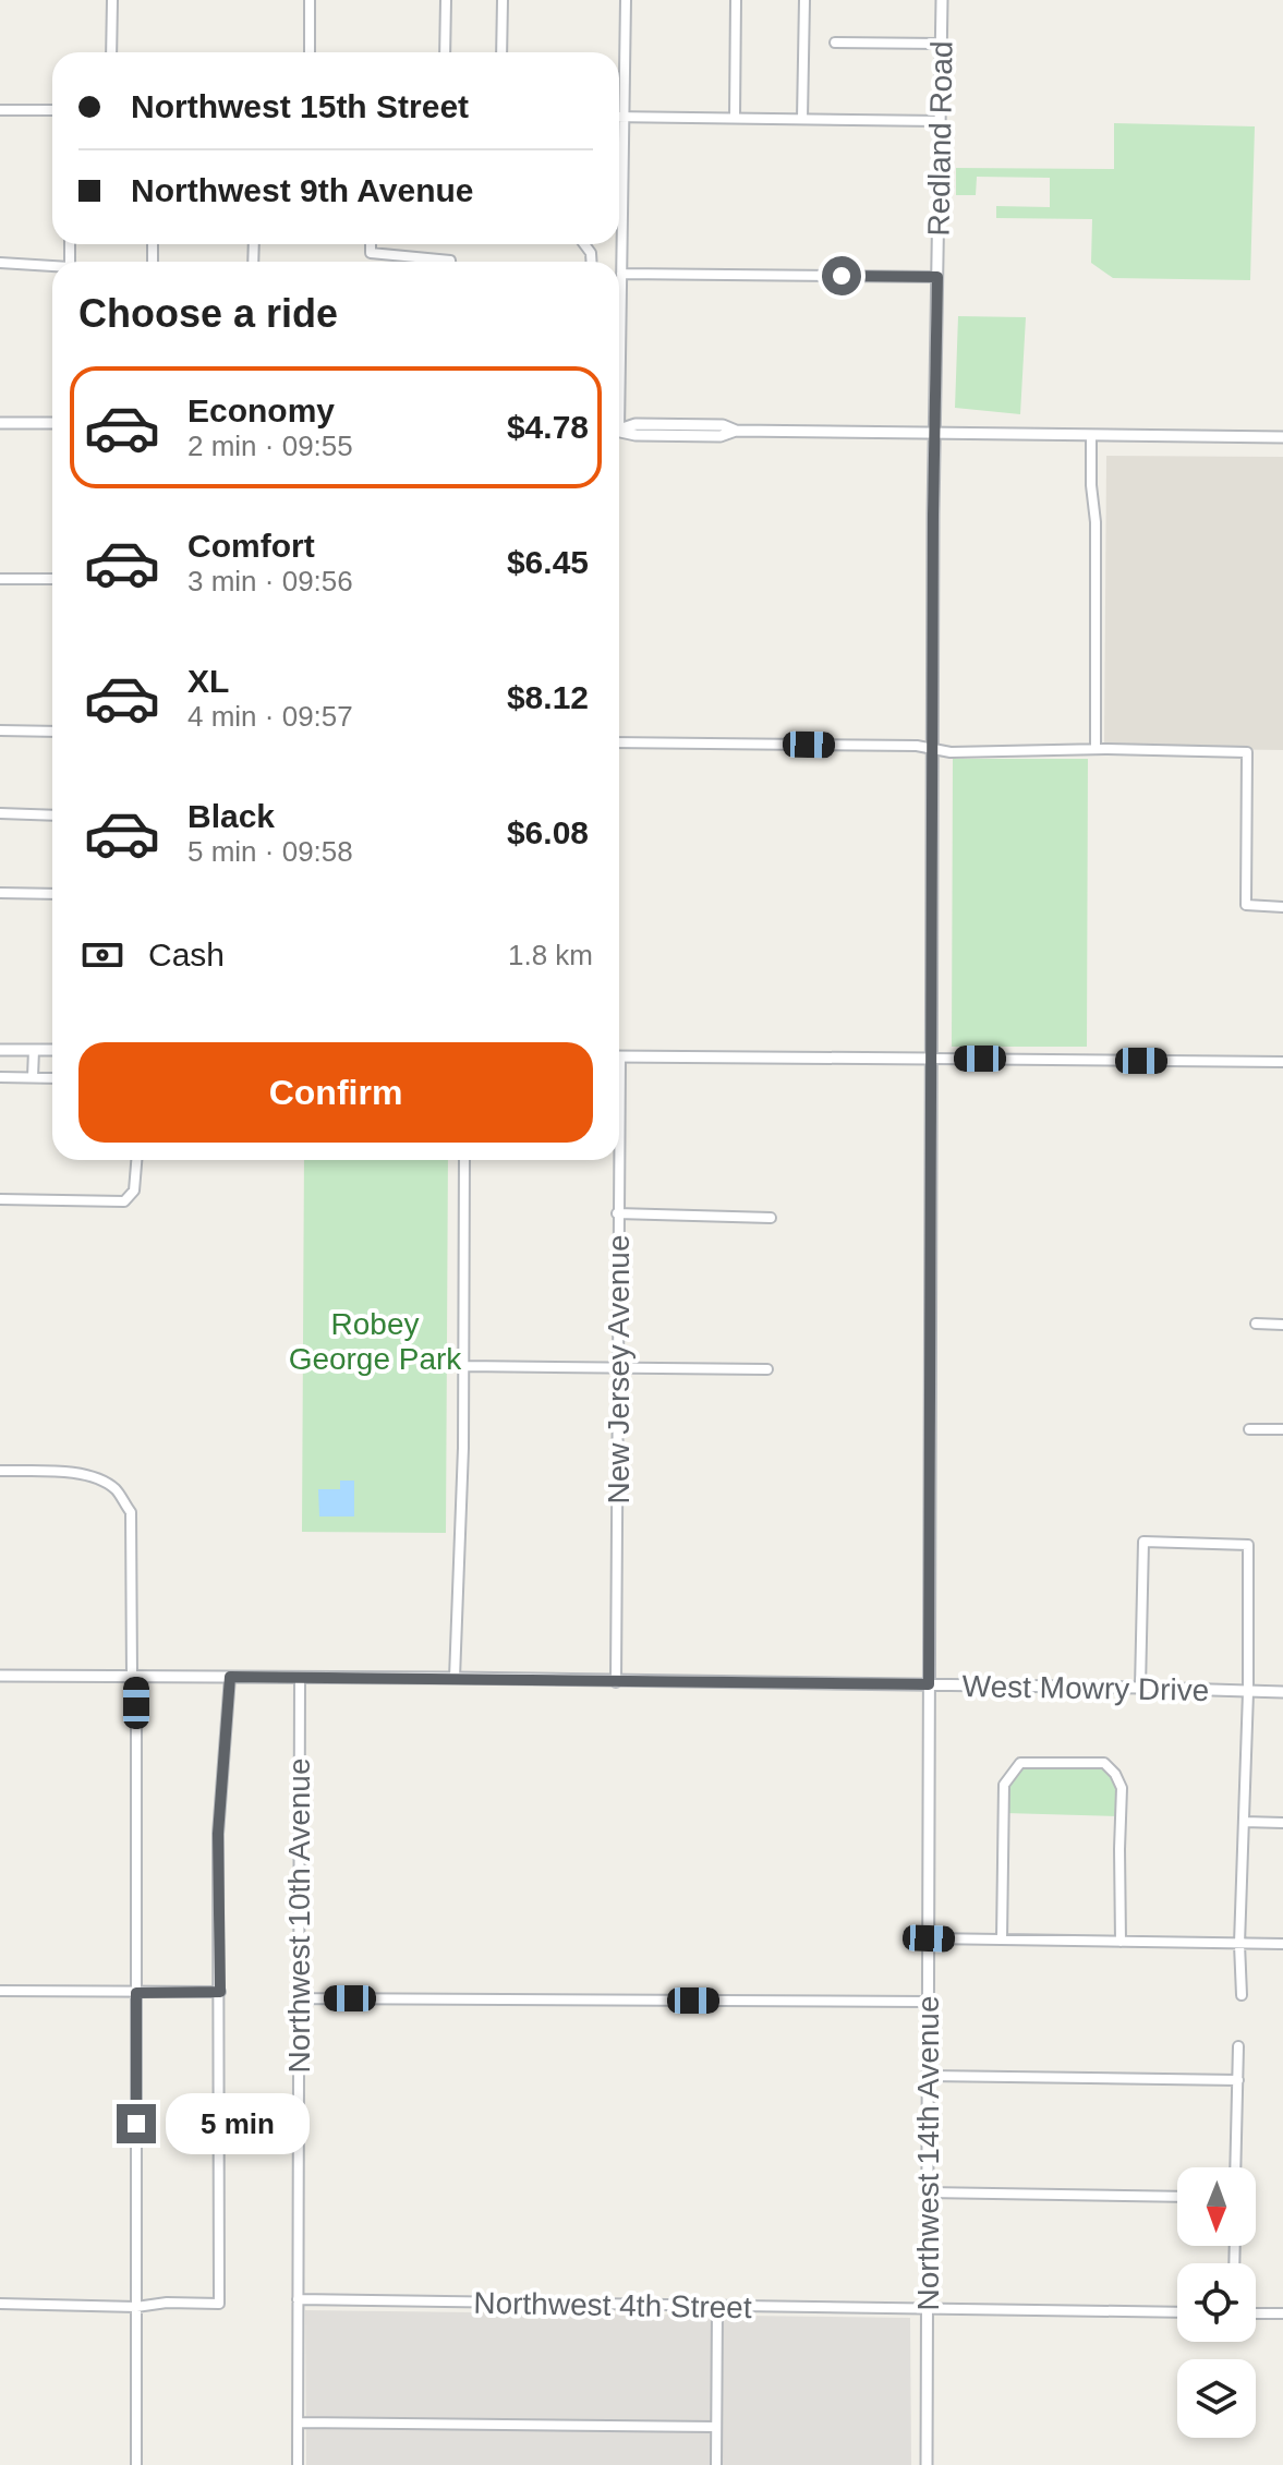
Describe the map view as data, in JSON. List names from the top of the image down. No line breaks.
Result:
{"streets":{"street":["Redland Road","New Jersey Avenue","West Mowry Drive","Northwest 10th Avenue","Northwest 14th Avenue","Northwest 4th Street"]},"crossings":[["Redland Road","Northwest 14th Avenue"],["New Jersey Avenue","West Mowry Drive"],["West Mowry Drive","Northwest 10th Avenue"],["West Mowry Drive","Northwest 14th Avenue"],["Northwest 10th Avenue","Northwest 4th Street"],["Northwest 14th Avenue","Northwest 4th Street"]],"parks":["Robey George Park"],"north":"bottom","page":{"banner":["Northwest 15th Street","Northwest 9th Avenue"],"heading":"Choose a ride","list":[{"name":"Economy","note":"2 min · 09:55","value":"$4.78"},{"name":"Comfort","note":"3 min · 09:56","value":"$6.45"},{"name":"XL","note":"4 min · 09:57","value":"$8.12"},{"name":"Black","note":"5 min · 09:58","value":"$6.08"}],"pay":["Cash","1.8 km"],"buttons":"Confirm","bubble":"5 min"}}
